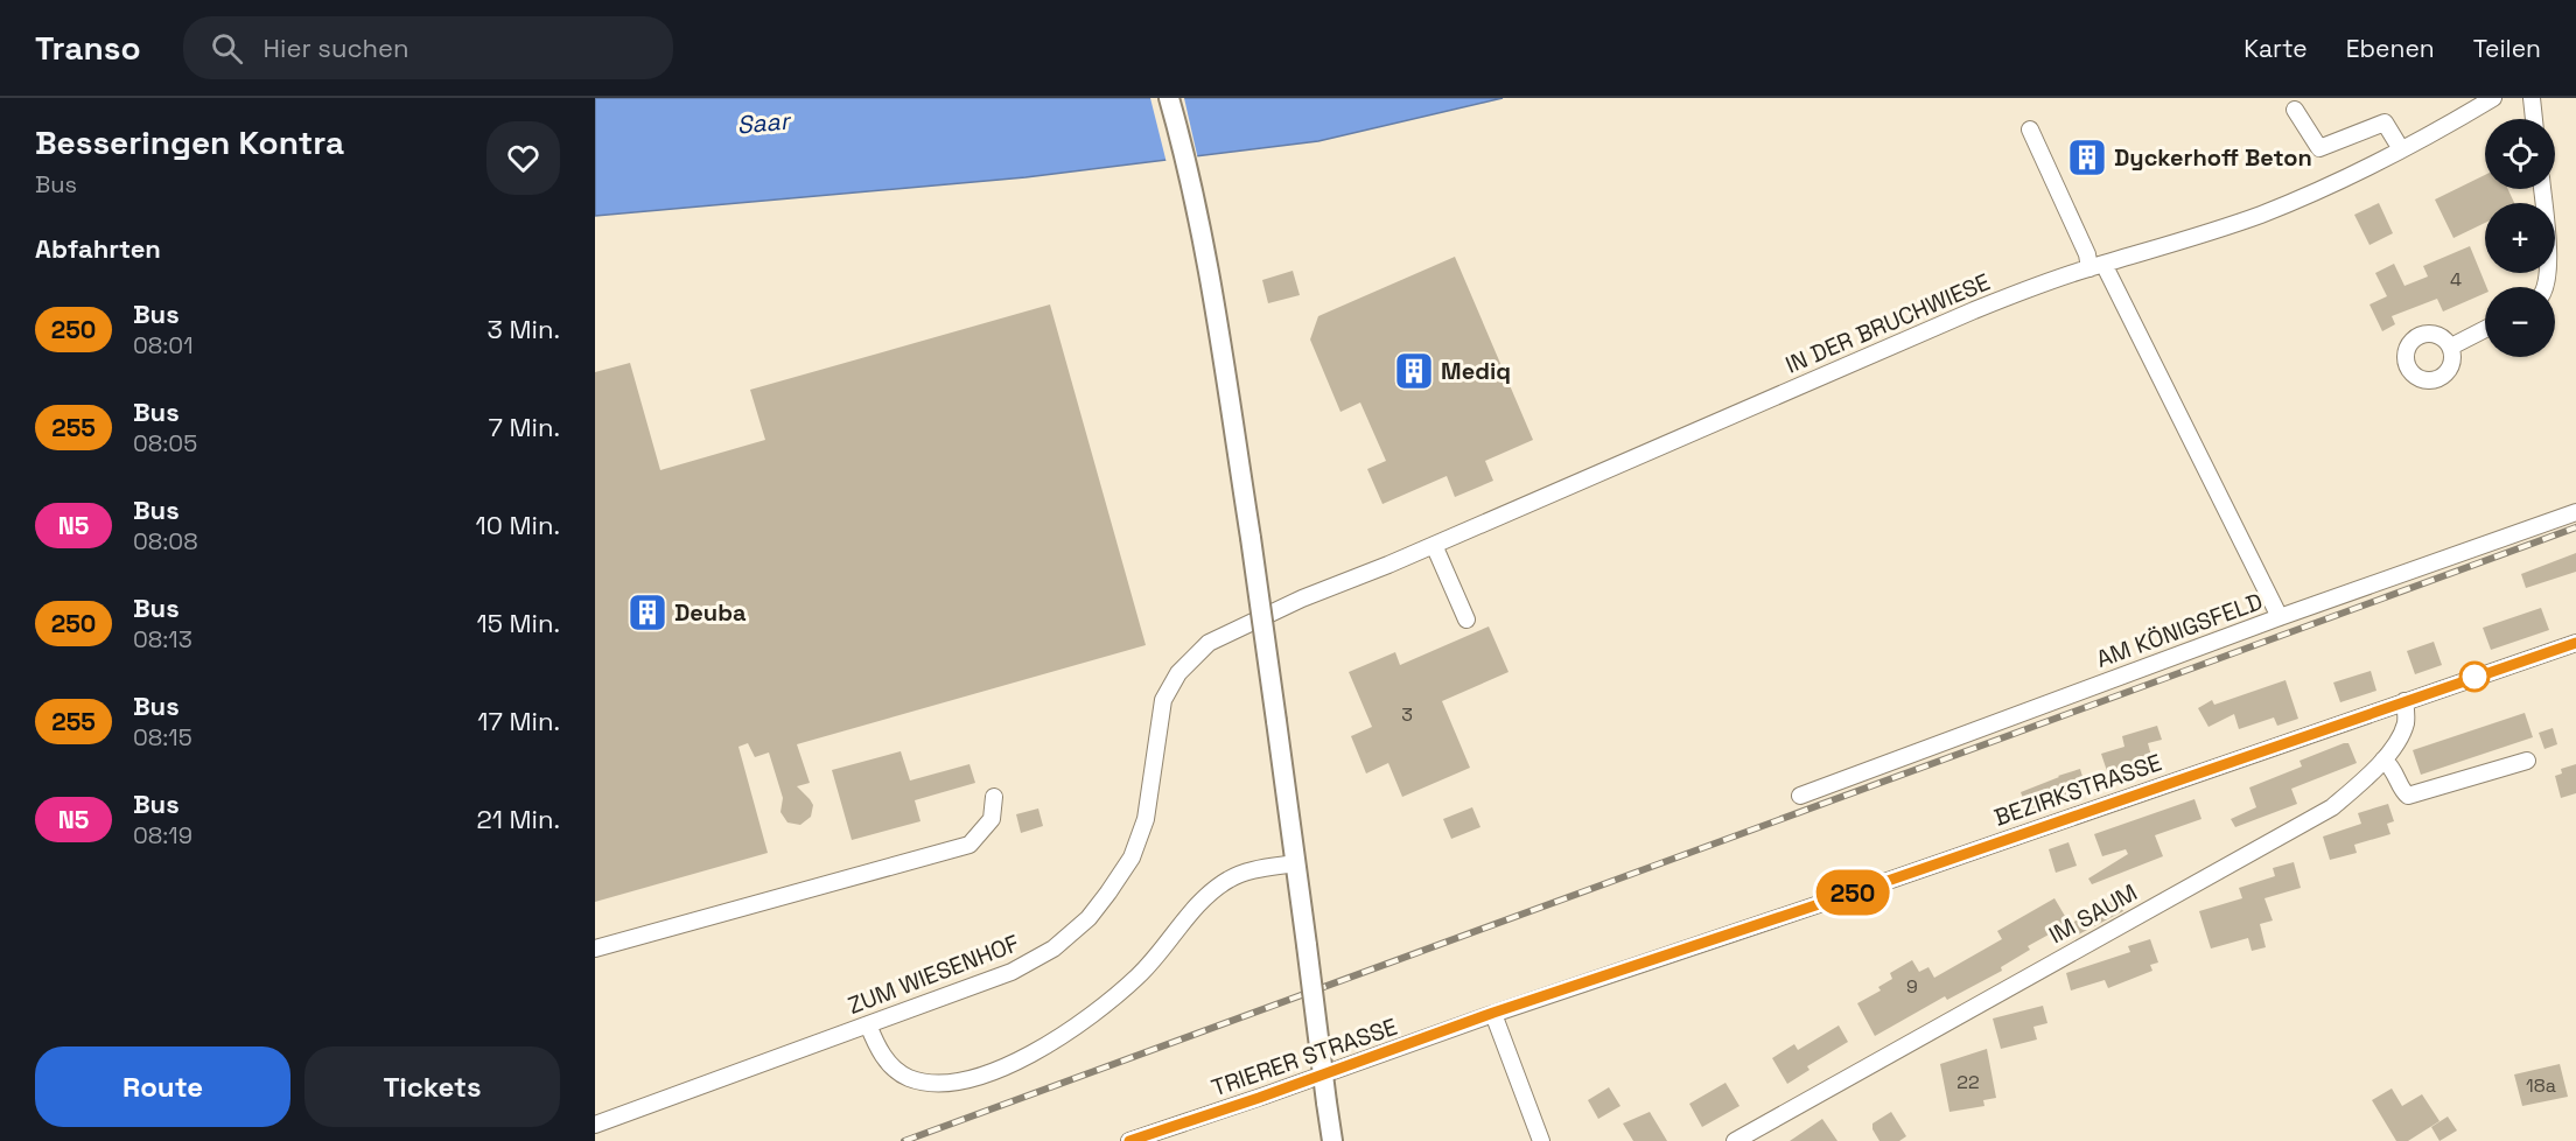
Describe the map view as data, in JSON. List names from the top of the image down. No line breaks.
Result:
{"streets":{"street":["IN DER BRUCHWIESE","AM KÖNIGSFELD","BEZIRKSTRASSE","IM SAUM","ZUM WIESENHOF","TRIERER STRASSE"]},"crossings":[["IN DER BRUCHWIESE","ZUM WIESENHOF"],["BEZIRKSTRASSE","IM SAUM"],["BEZIRKSTRASSE","TRIERER STRASSE"]],"water":["Saar"],"places":{"building":["Dyckerhoff Beton","Mediq","Deuba"]},"lines":["bus line 250"],"house_numbers":["4","3","9","22","18a"],"page":{"header":"Transo","search":"Hier suchen","nav":["Karte","Ebenen","Teilen"],"heading":[["Besseringen Kontra","Bus"],"Abfahrten"],"on_map":"250","map_buttons":["+","−"],"list":[{"mark":"250","name":"Bus","note":"08:01","value":"3 Min."},{"mark":"255","name":"Bus","note":"08:05","value":"7 Min."},{"mark":"N5","name":"Bus","note":"08:08","value":"10 Min."},{"mark":"250","name":"Bus","note":"08:13","value":"15 Min."},{"mark":"255","name":"Bus","note":"08:15","value":"17 Min."},{"mark":"N5","name":"Bus","note":"08:19","value":"21 Min."}],"buttons":["Route","Tickets"]}}
